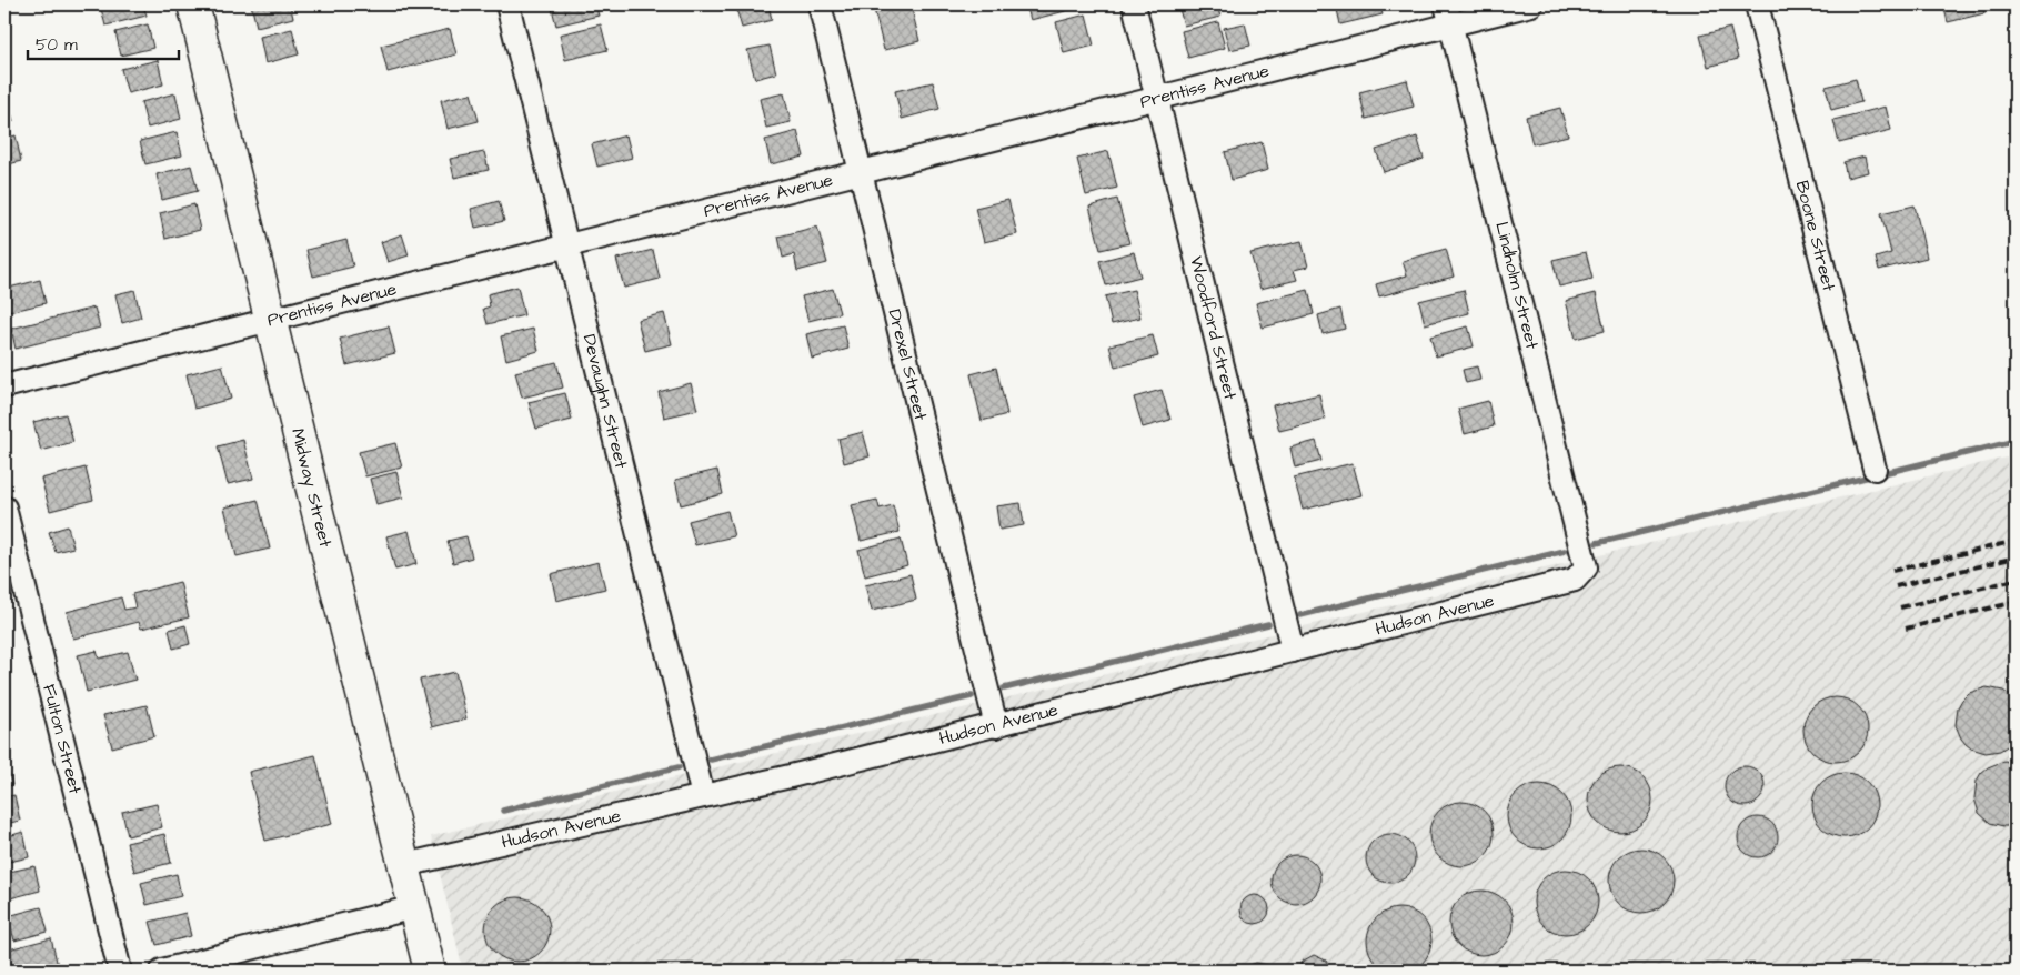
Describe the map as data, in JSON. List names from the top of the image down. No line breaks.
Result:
{"streets":{"street":["Prentiss Avenue","Boone Street","Lindholm Street","Woodford Street","Drexel Street","Devaughn Street","Midway Street","Hudson Avenue","Fulton Street"]},"crossings":[["Prentiss Avenue","Lindholm Street"],["Prentiss Avenue","Woodford Street"],["Prentiss Avenue","Drexel Street"],["Prentiss Avenue","Devaughn Street"],["Prentiss Avenue","Midway Street"],["Lindholm Street","Hudson Avenue"],["Woodford Street","Hudson Avenue"],["Drexel Street","Hudson Avenue"],["Devaughn Street","Hudson Avenue"],["Midway Street","Hudson Avenue"]],"scale_bar":"50 m"}
